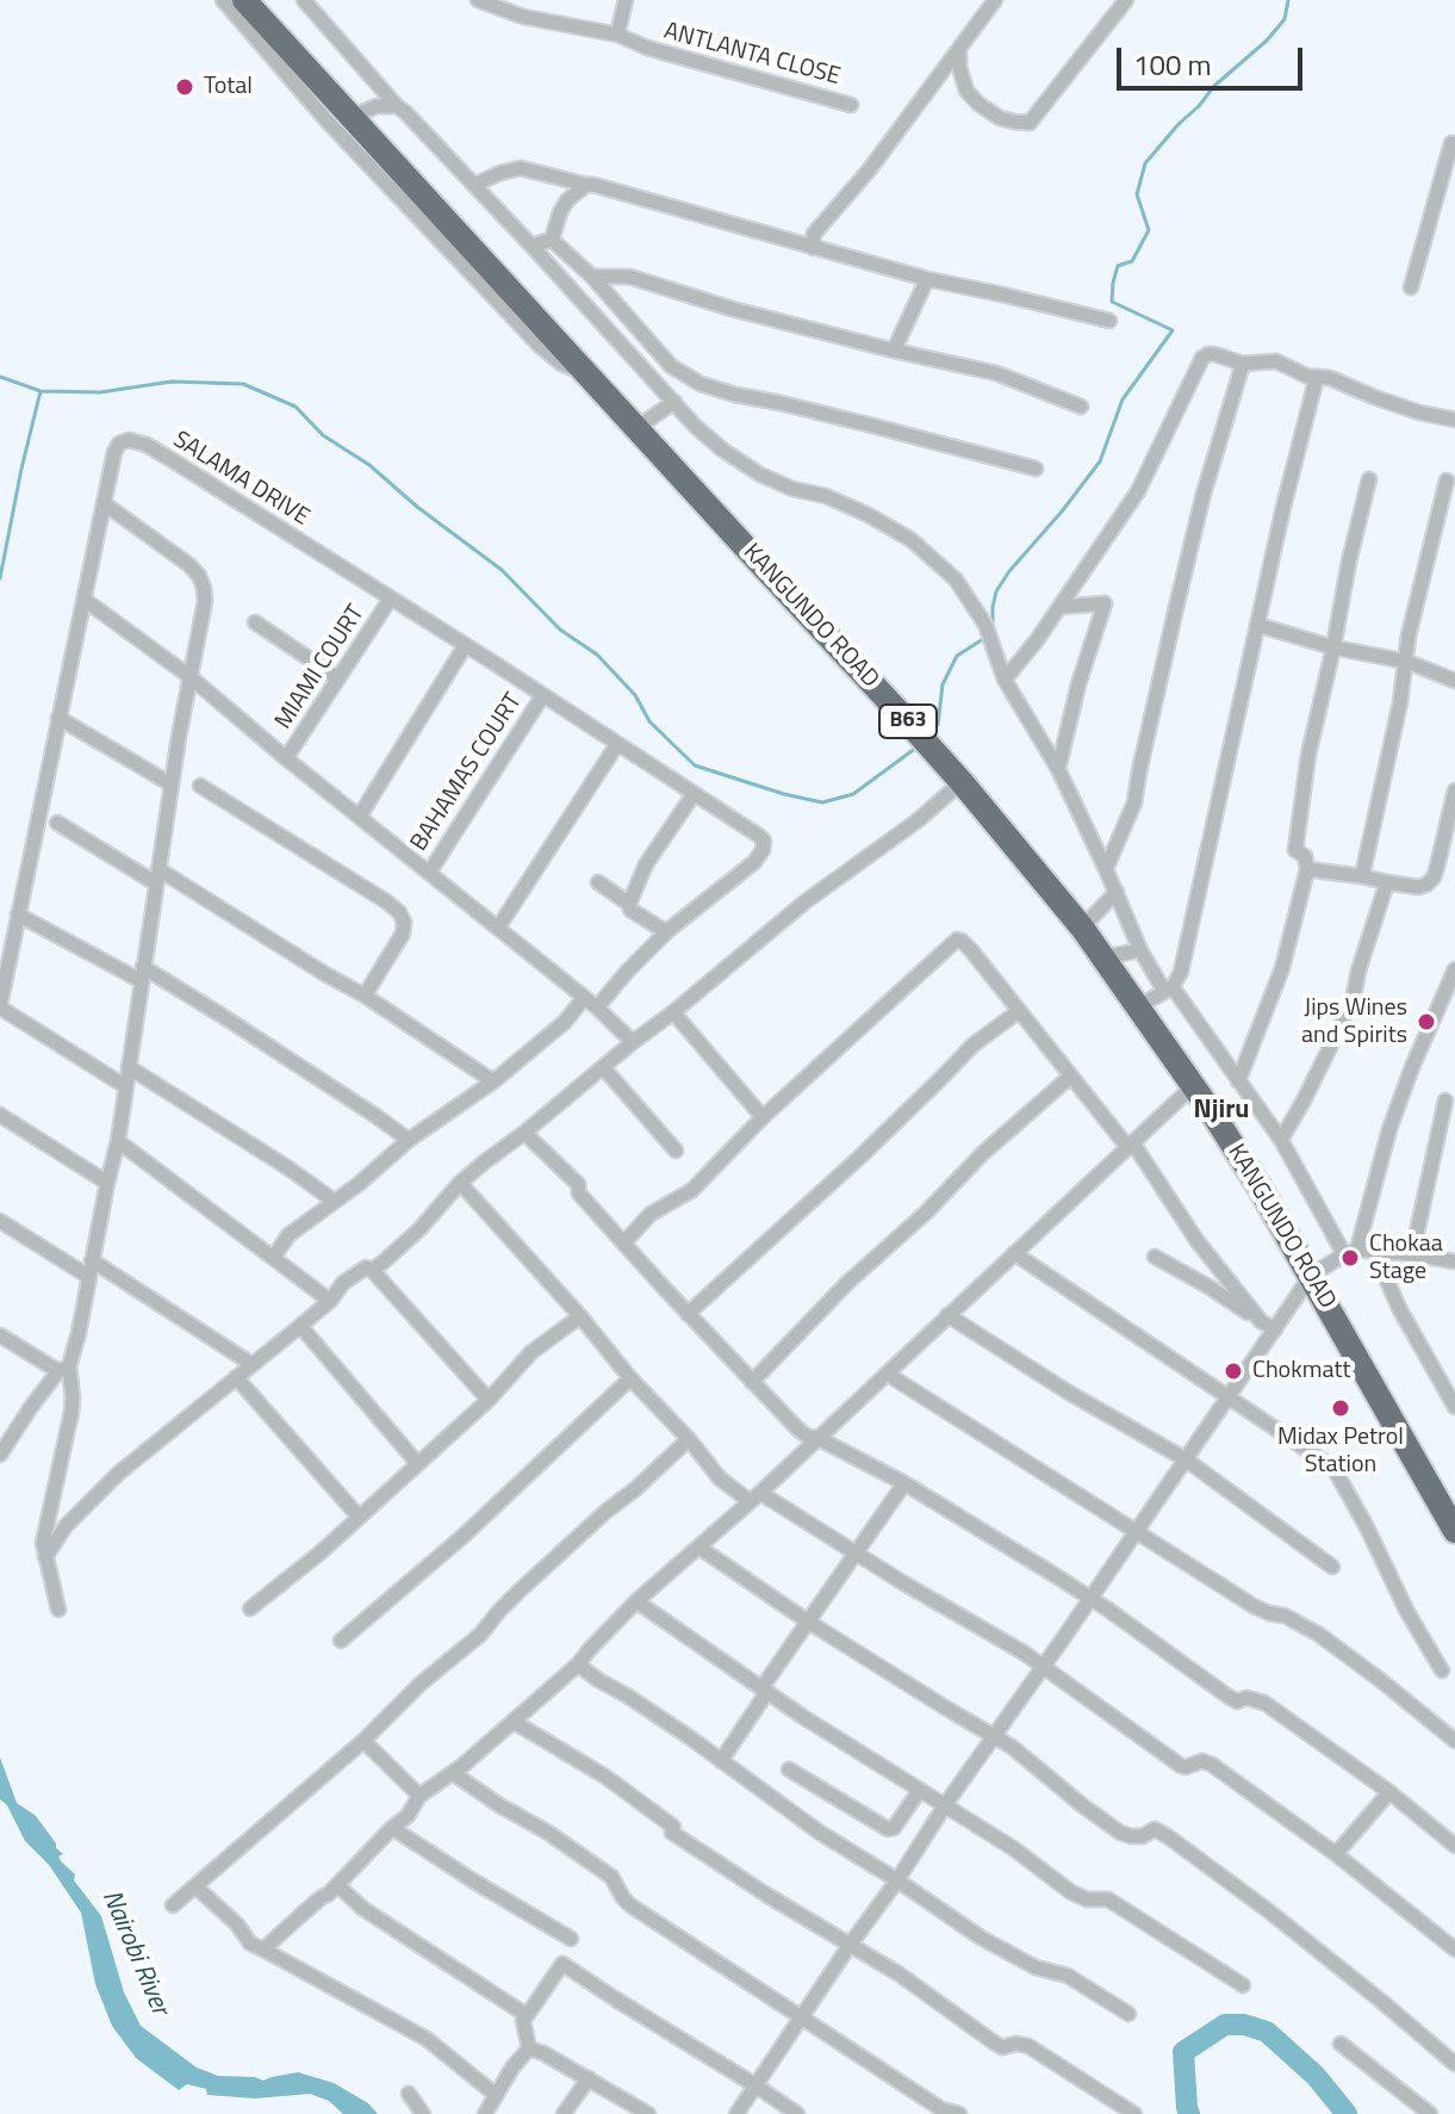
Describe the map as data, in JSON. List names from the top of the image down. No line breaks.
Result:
{"streets":{"highway":["KANGUNDO ROAD","B63"],"street":["ANTLANTA CLOSE","SALAMA DRIVE","MIAMI COURT","BAHAMAS COURT"]},"crossings":[["SALAMA DRIVE","MIAMI COURT"],["SALAMA DRIVE","BAHAMAS COURT"]],"districts":["Njiru"],"water":["Nairobi River"],"places":["Total","Jips Wines and Spirits","Chokaa Stage","Chokmatt","Midax Petrol Station"],"scale_bar":"100 m"}
